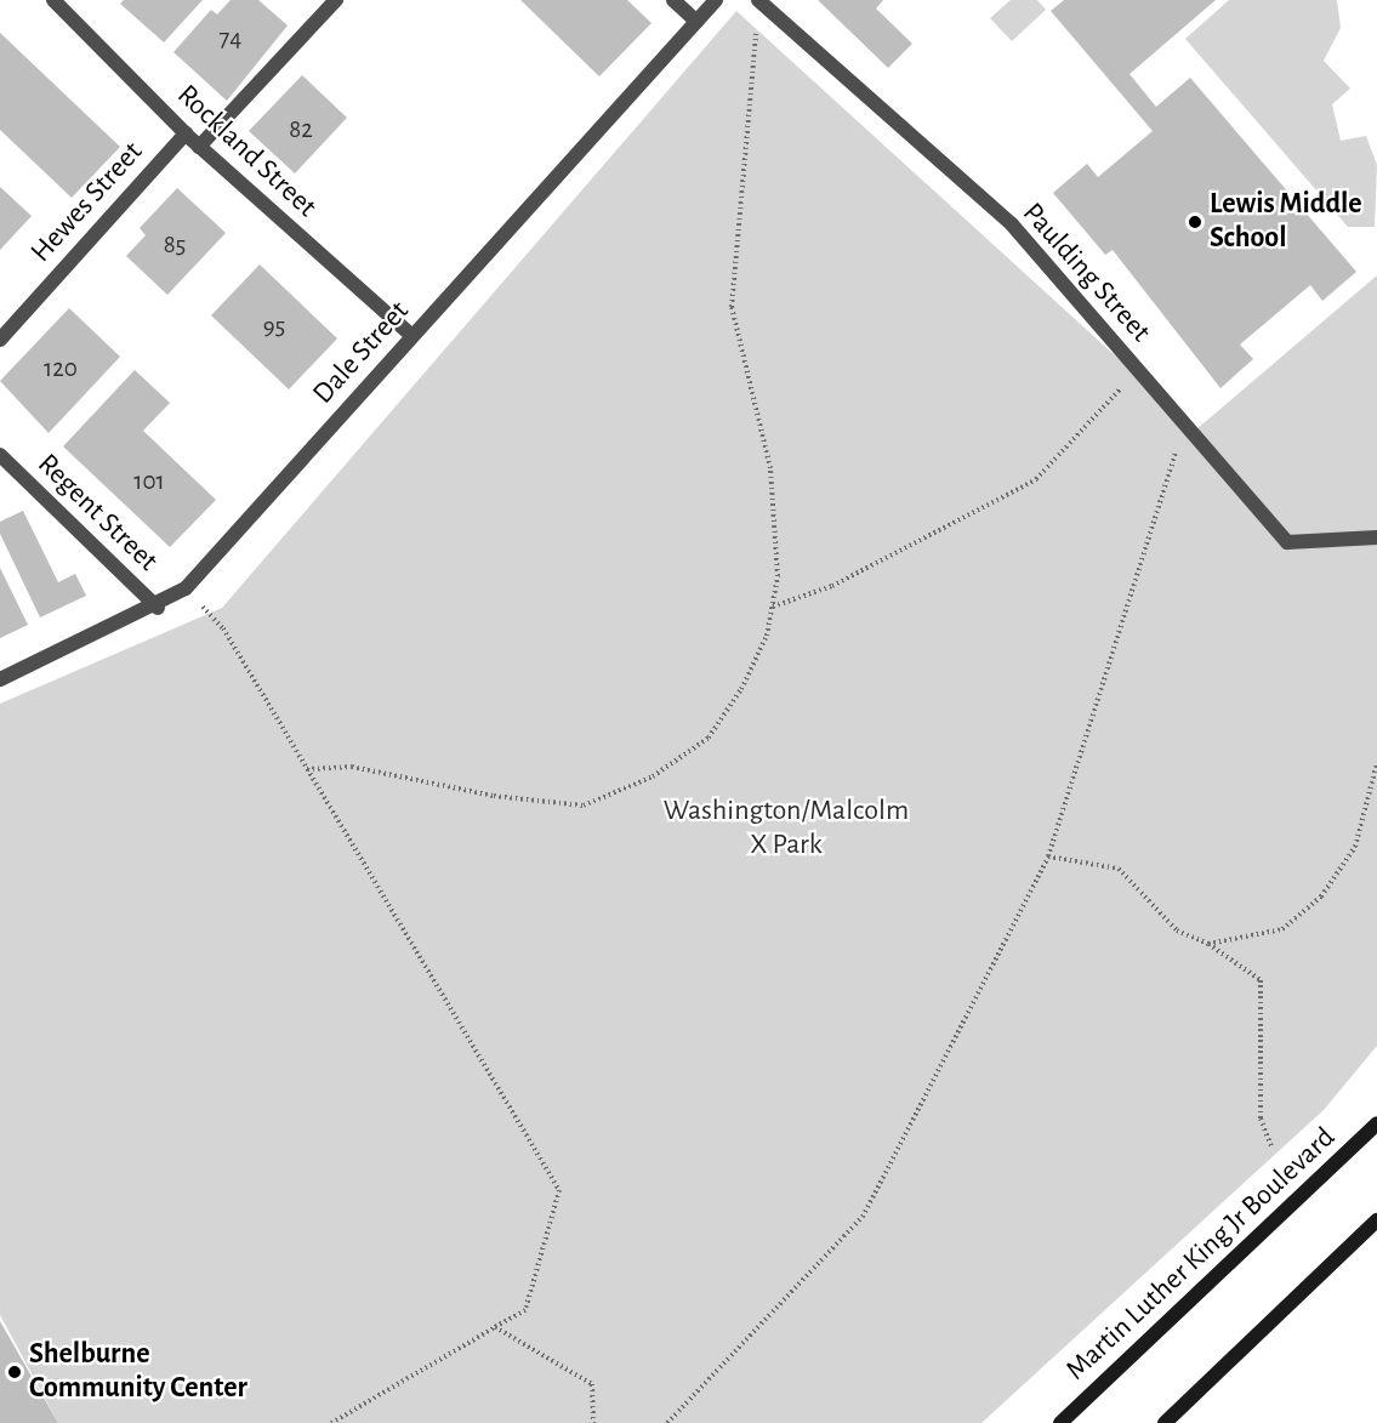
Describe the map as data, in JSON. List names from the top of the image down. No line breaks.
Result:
{"streets":{"main road":["Martin Luther King Jr Boulevard"],"street":["Rockland Street","Hewes Street","Paulding Street","Dale Street","Regent Street"]},"crossings":[["Rockland Street","Hewes Street"],["Rockland Street","Dale Street"],["Dale Street","Regent Street"]],"parks":["Washington/Malcolm X Park"],"places":["Lewis Middle School","Shelburne Community Center"],"house_numbers":["74","82","85","95","120","101"]}
